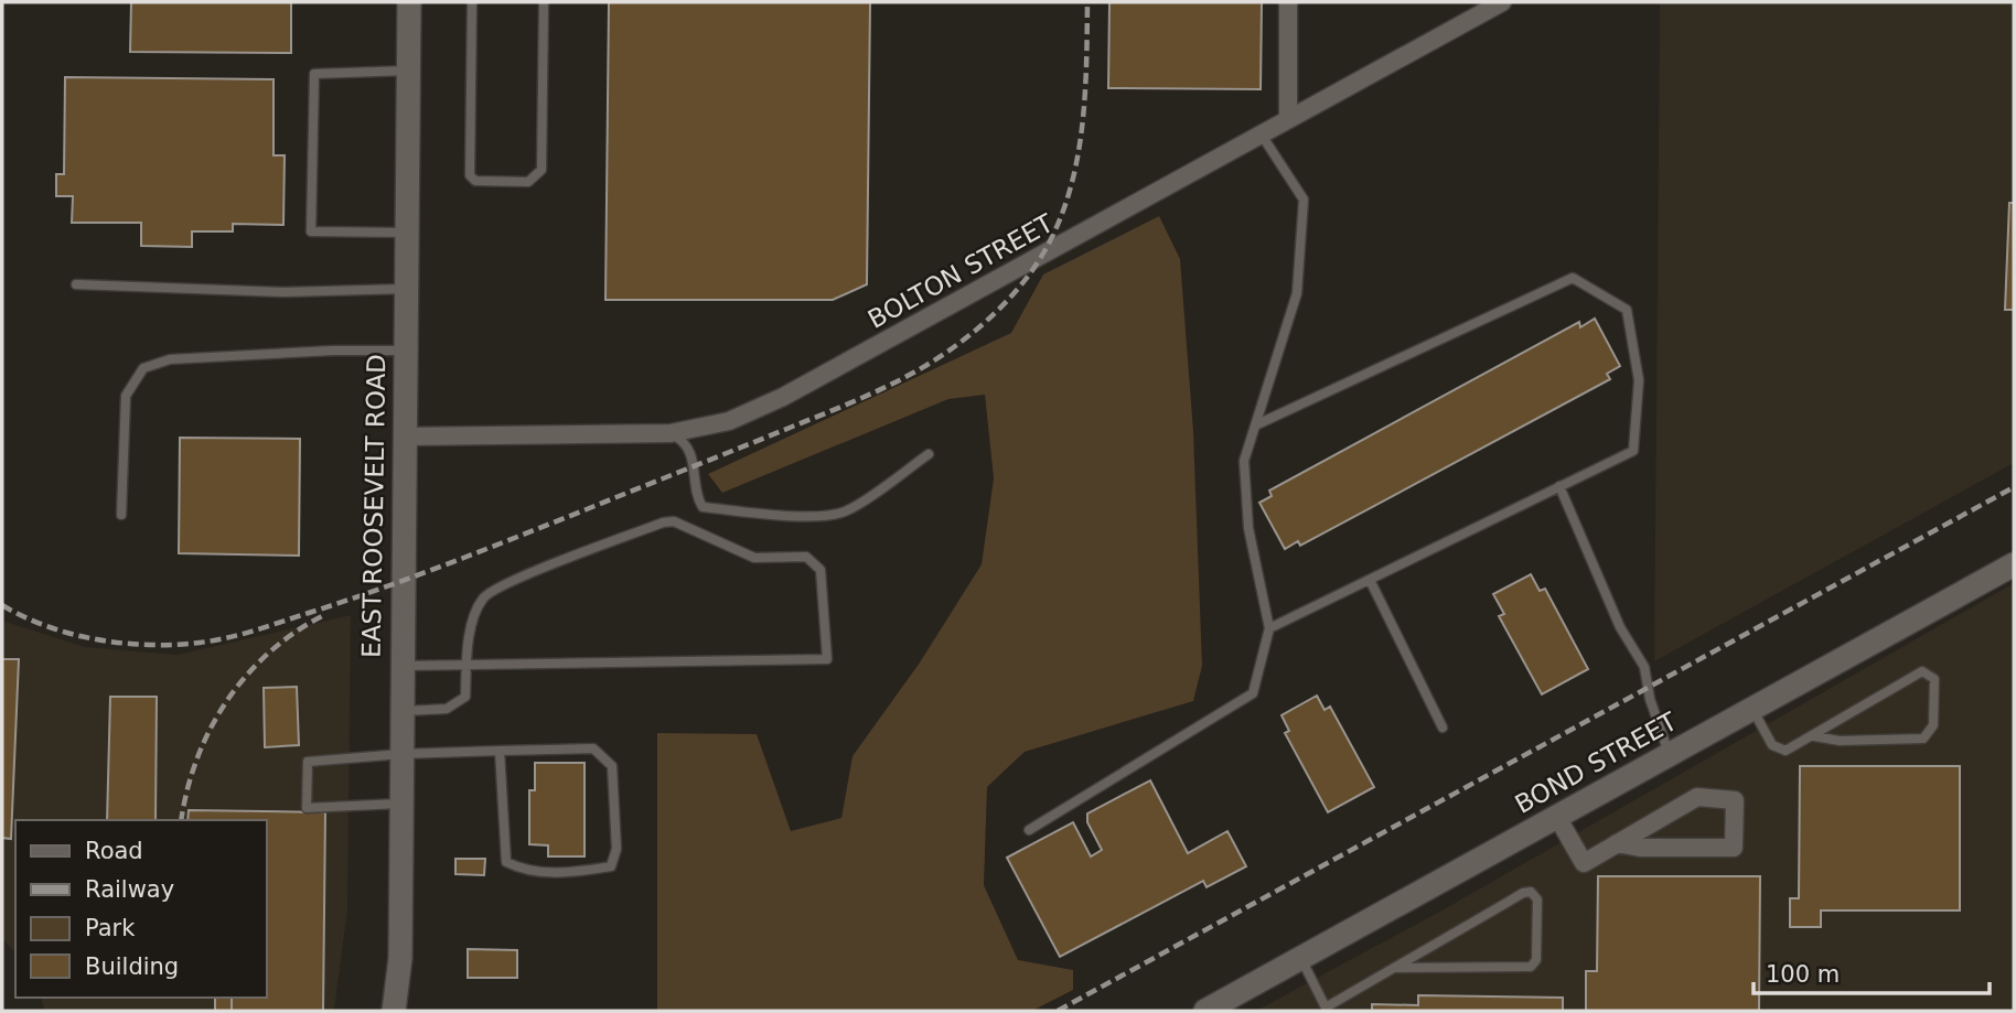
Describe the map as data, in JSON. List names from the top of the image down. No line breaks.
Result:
{"streets":{"main road":["EAST ROOSEVELT ROAD","BOND STREET"],"street":["BOLTON STREET"]},"crossings":[["BOLTON STREET","EAST ROOSEVELT ROAD"]],"legend":["Road","Railway","Park","Building"],"scale_bar":"100 m"}
